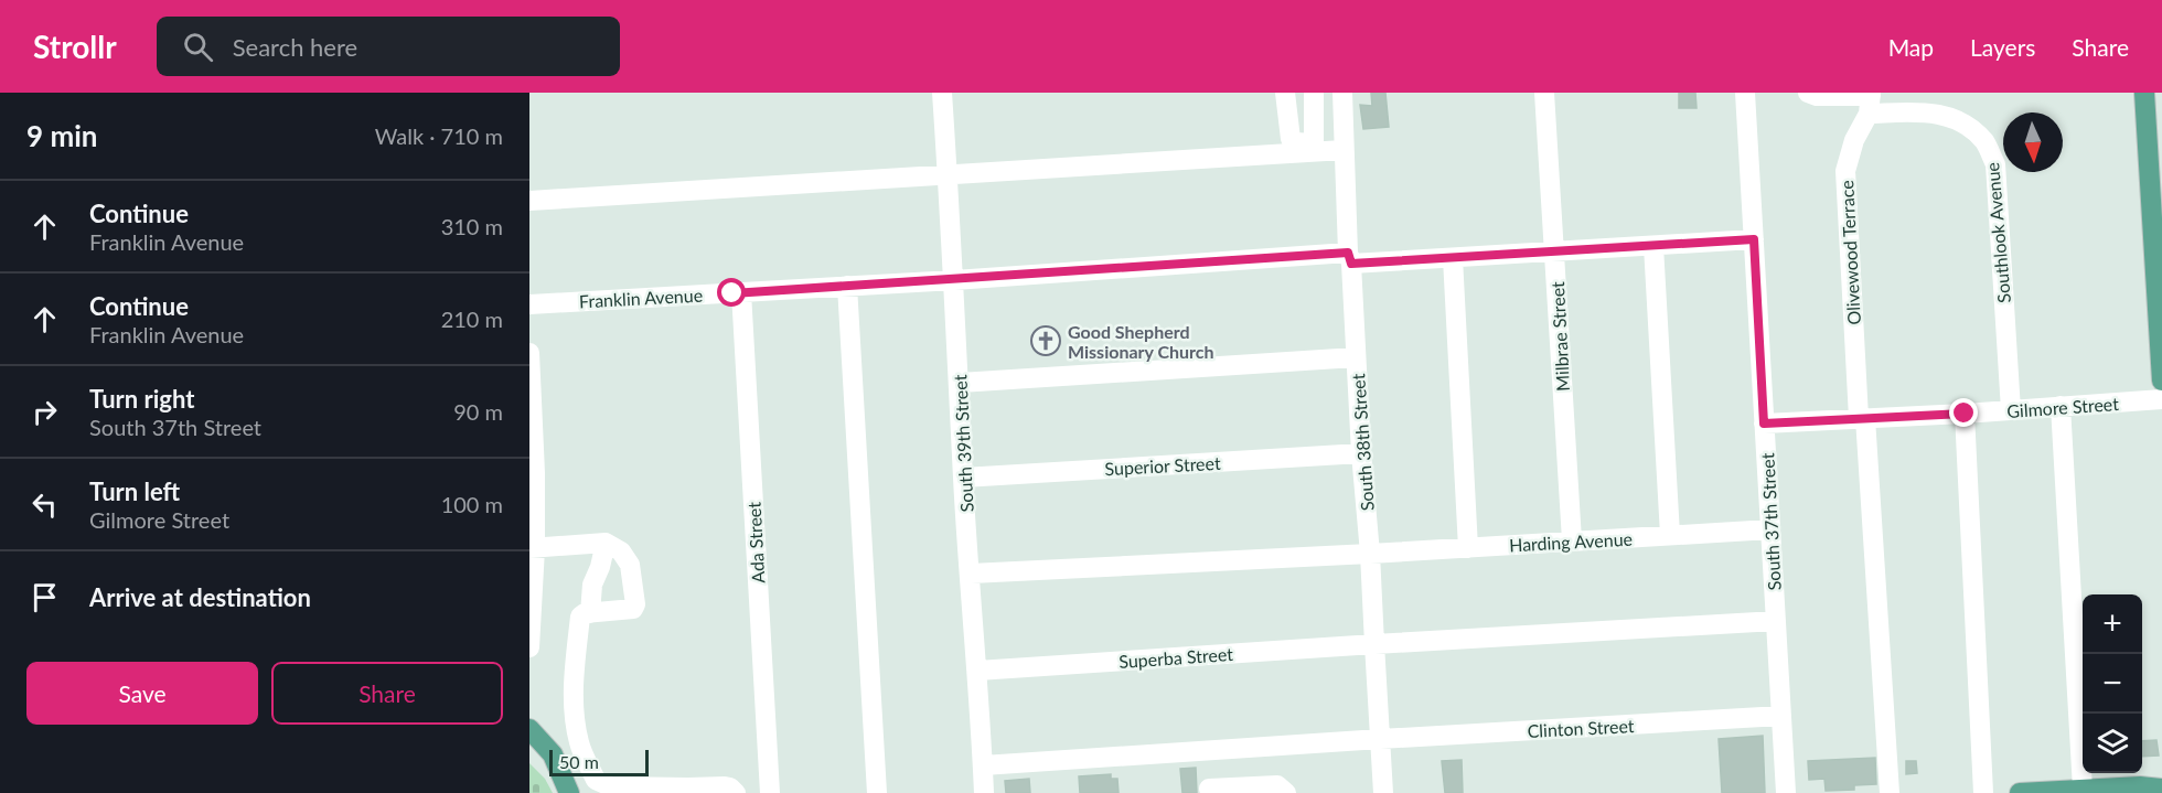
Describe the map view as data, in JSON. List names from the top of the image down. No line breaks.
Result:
{"streets":{"street":["Southlook Avenue","Olivewood Terrace","Franklin Avenue","Milbrae Street","Gilmore Street","South 38th Street","South 39th Street","Superior Street","South 37th Street","Harding Avenue","Ada Street","Superba Street","Clinton Street"]},"crossings":[["Southlook Avenue","Olivewood Terrace"],["Southlook Avenue","Gilmore Street"],["Olivewood Terrace","Gilmore Street"],["Franklin Avenue","Milbrae Street"],["Franklin Avenue","South 38th Street"],["Franklin Avenue","South 39th Street"],["Franklin Avenue","South 37th Street"],["Franklin Avenue","Ada Street"],["Milbrae Street","Harding Avenue"],["Gilmore Street","South 37th Street"],["South 38th Street","Superior Street"],["South 38th Street","Harding Avenue"],["South 38th Street","Superba Street"],["South 38th Street","Clinton Street"],["South 39th Street","Superior Street"],["South 39th Street","Harding Avenue"],["South 39th Street","Superba Street"],["South 39th Street","Clinton Street"],["South 37th Street","Harding Avenue"],["South 37th Street","Superba Street"],["South 37th Street","Clinton Street"]],"places":{"church":["Good Shepherd Missionary Church"]},"scale_bar":"50 m","north":"bottom","page":{"header":"Strollr","search":"Search here","nav":["Map","Layers","Share"],"heading":["9 min","Walk · 710 m"],"list":[["Continue","Franklin Avenue","310 m"],["Continue","Franklin Avenue","210 m"],["Turn right","South 37th Street","90 m"],["Turn left","Gilmore Street","100 m"],"Arrive at destination"],"map_buttons":["+","−"],"buttons":["Save","Share"],"scale":"50 m"}}
